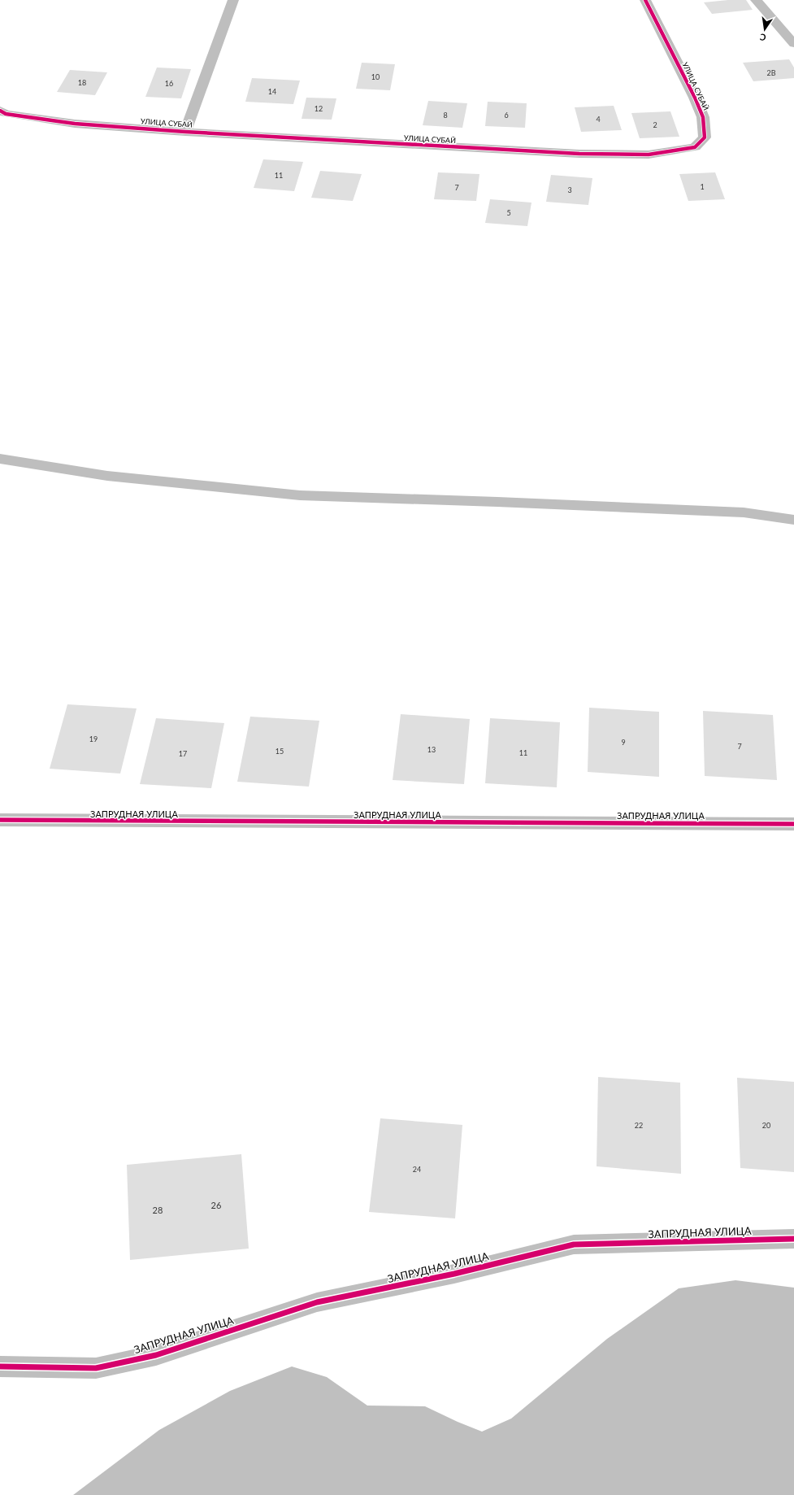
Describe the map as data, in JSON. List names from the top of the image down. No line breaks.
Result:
{"streets":{"street":["УЛИЦА СУБАЙ","ЗАПРУДНАЯ УЛИЦА"]},"house_numbers":["2В","10","18","16","14","12","8","6","4","2","11","1","7","3","5","19","9","7","13","15","11","17","22","20","24","26","28"],"north":"bottom"}
